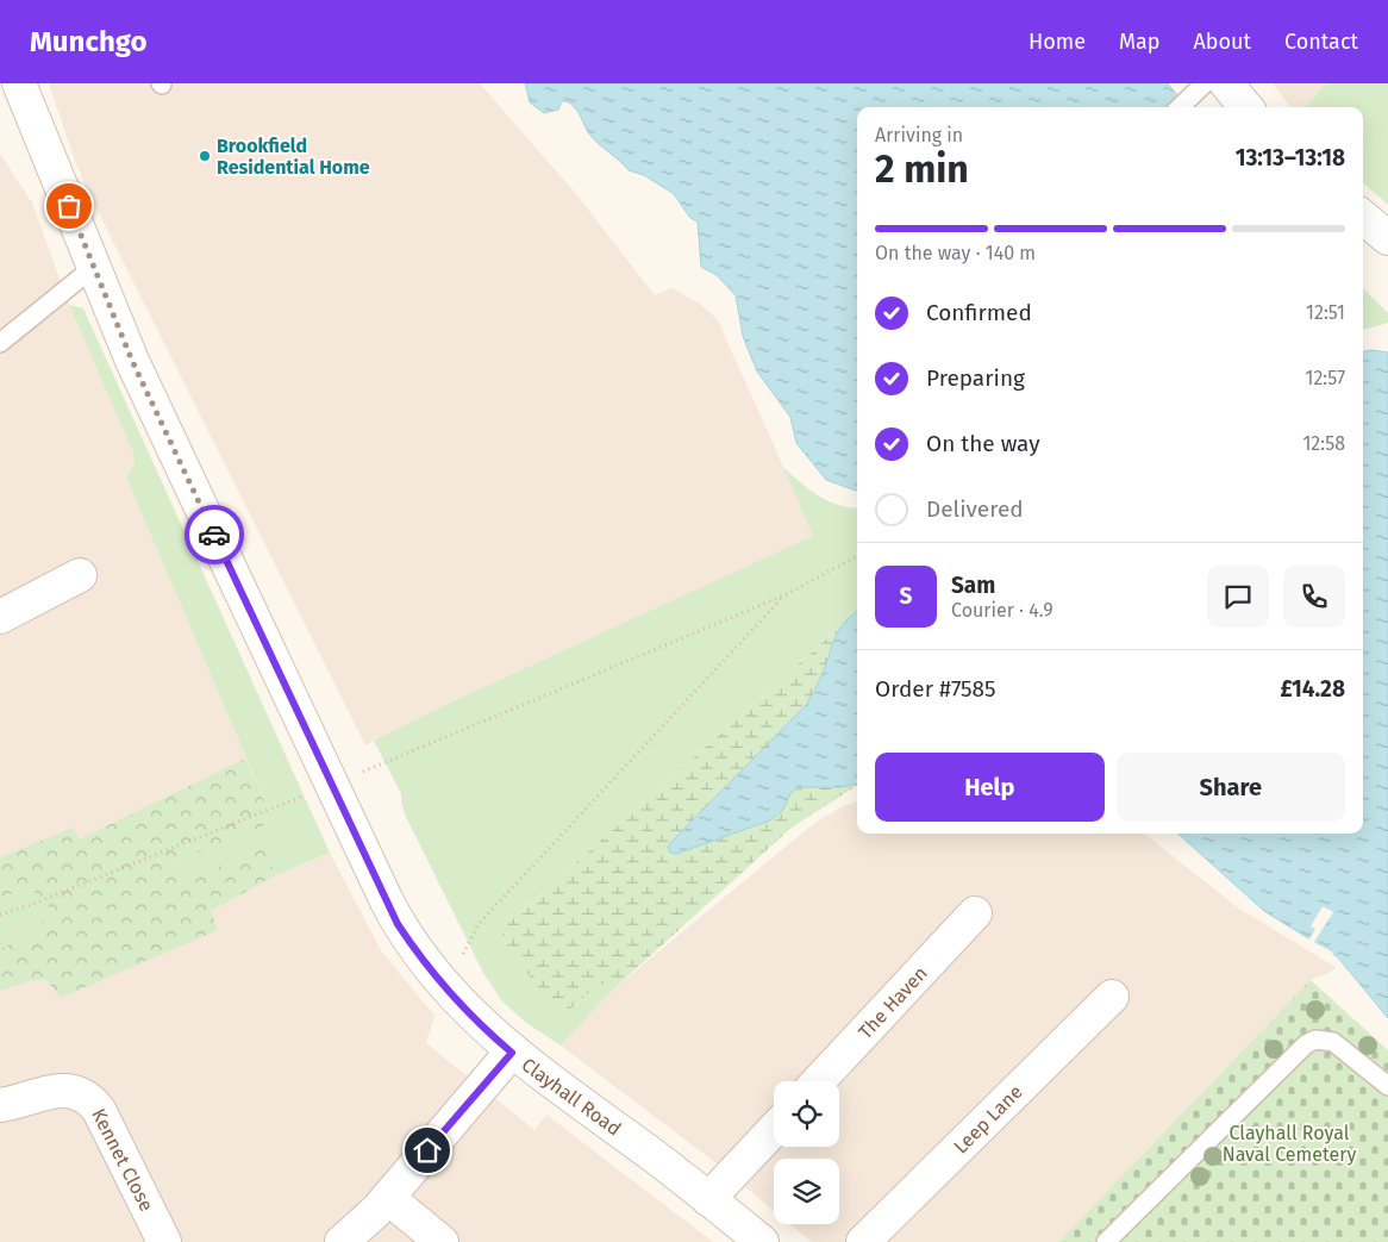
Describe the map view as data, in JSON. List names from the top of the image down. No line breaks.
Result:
{"streets":{"street":["The Haven","Clayhall Road","Leep Lane","Kennet Close"]},"parks":["Clayhall Royal Naval Cemetery"],"places":["Brookfield Residential Home"],"page":{"header":"Munchgo","nav":["Home","Map","About","Contact"],"heading":["2 min","Arriving in","13:13–13:18"],"panel":["Sam","Courier · 4.9","Order #7585","£14.28"],"bar":"On the way · 140 m","list":[["Confirmed","12:51"],["Preparing","12:57"],["On the way","12:58"],"Delivered"],"round":"S","buttons":["Help","Share"]}}
